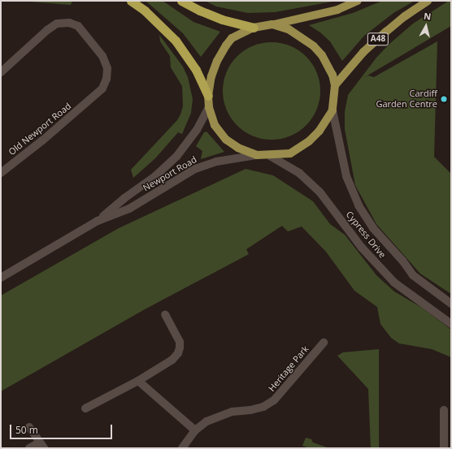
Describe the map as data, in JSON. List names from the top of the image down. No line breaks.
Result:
{"streets":{"main road":["A48"],"street":["Old Newport Road","Newport Road","Cypress Drive","Heritage Park"]},"places":["Cardiff Garden Centre"],"scale_bar":"50 m","north":"top"}
